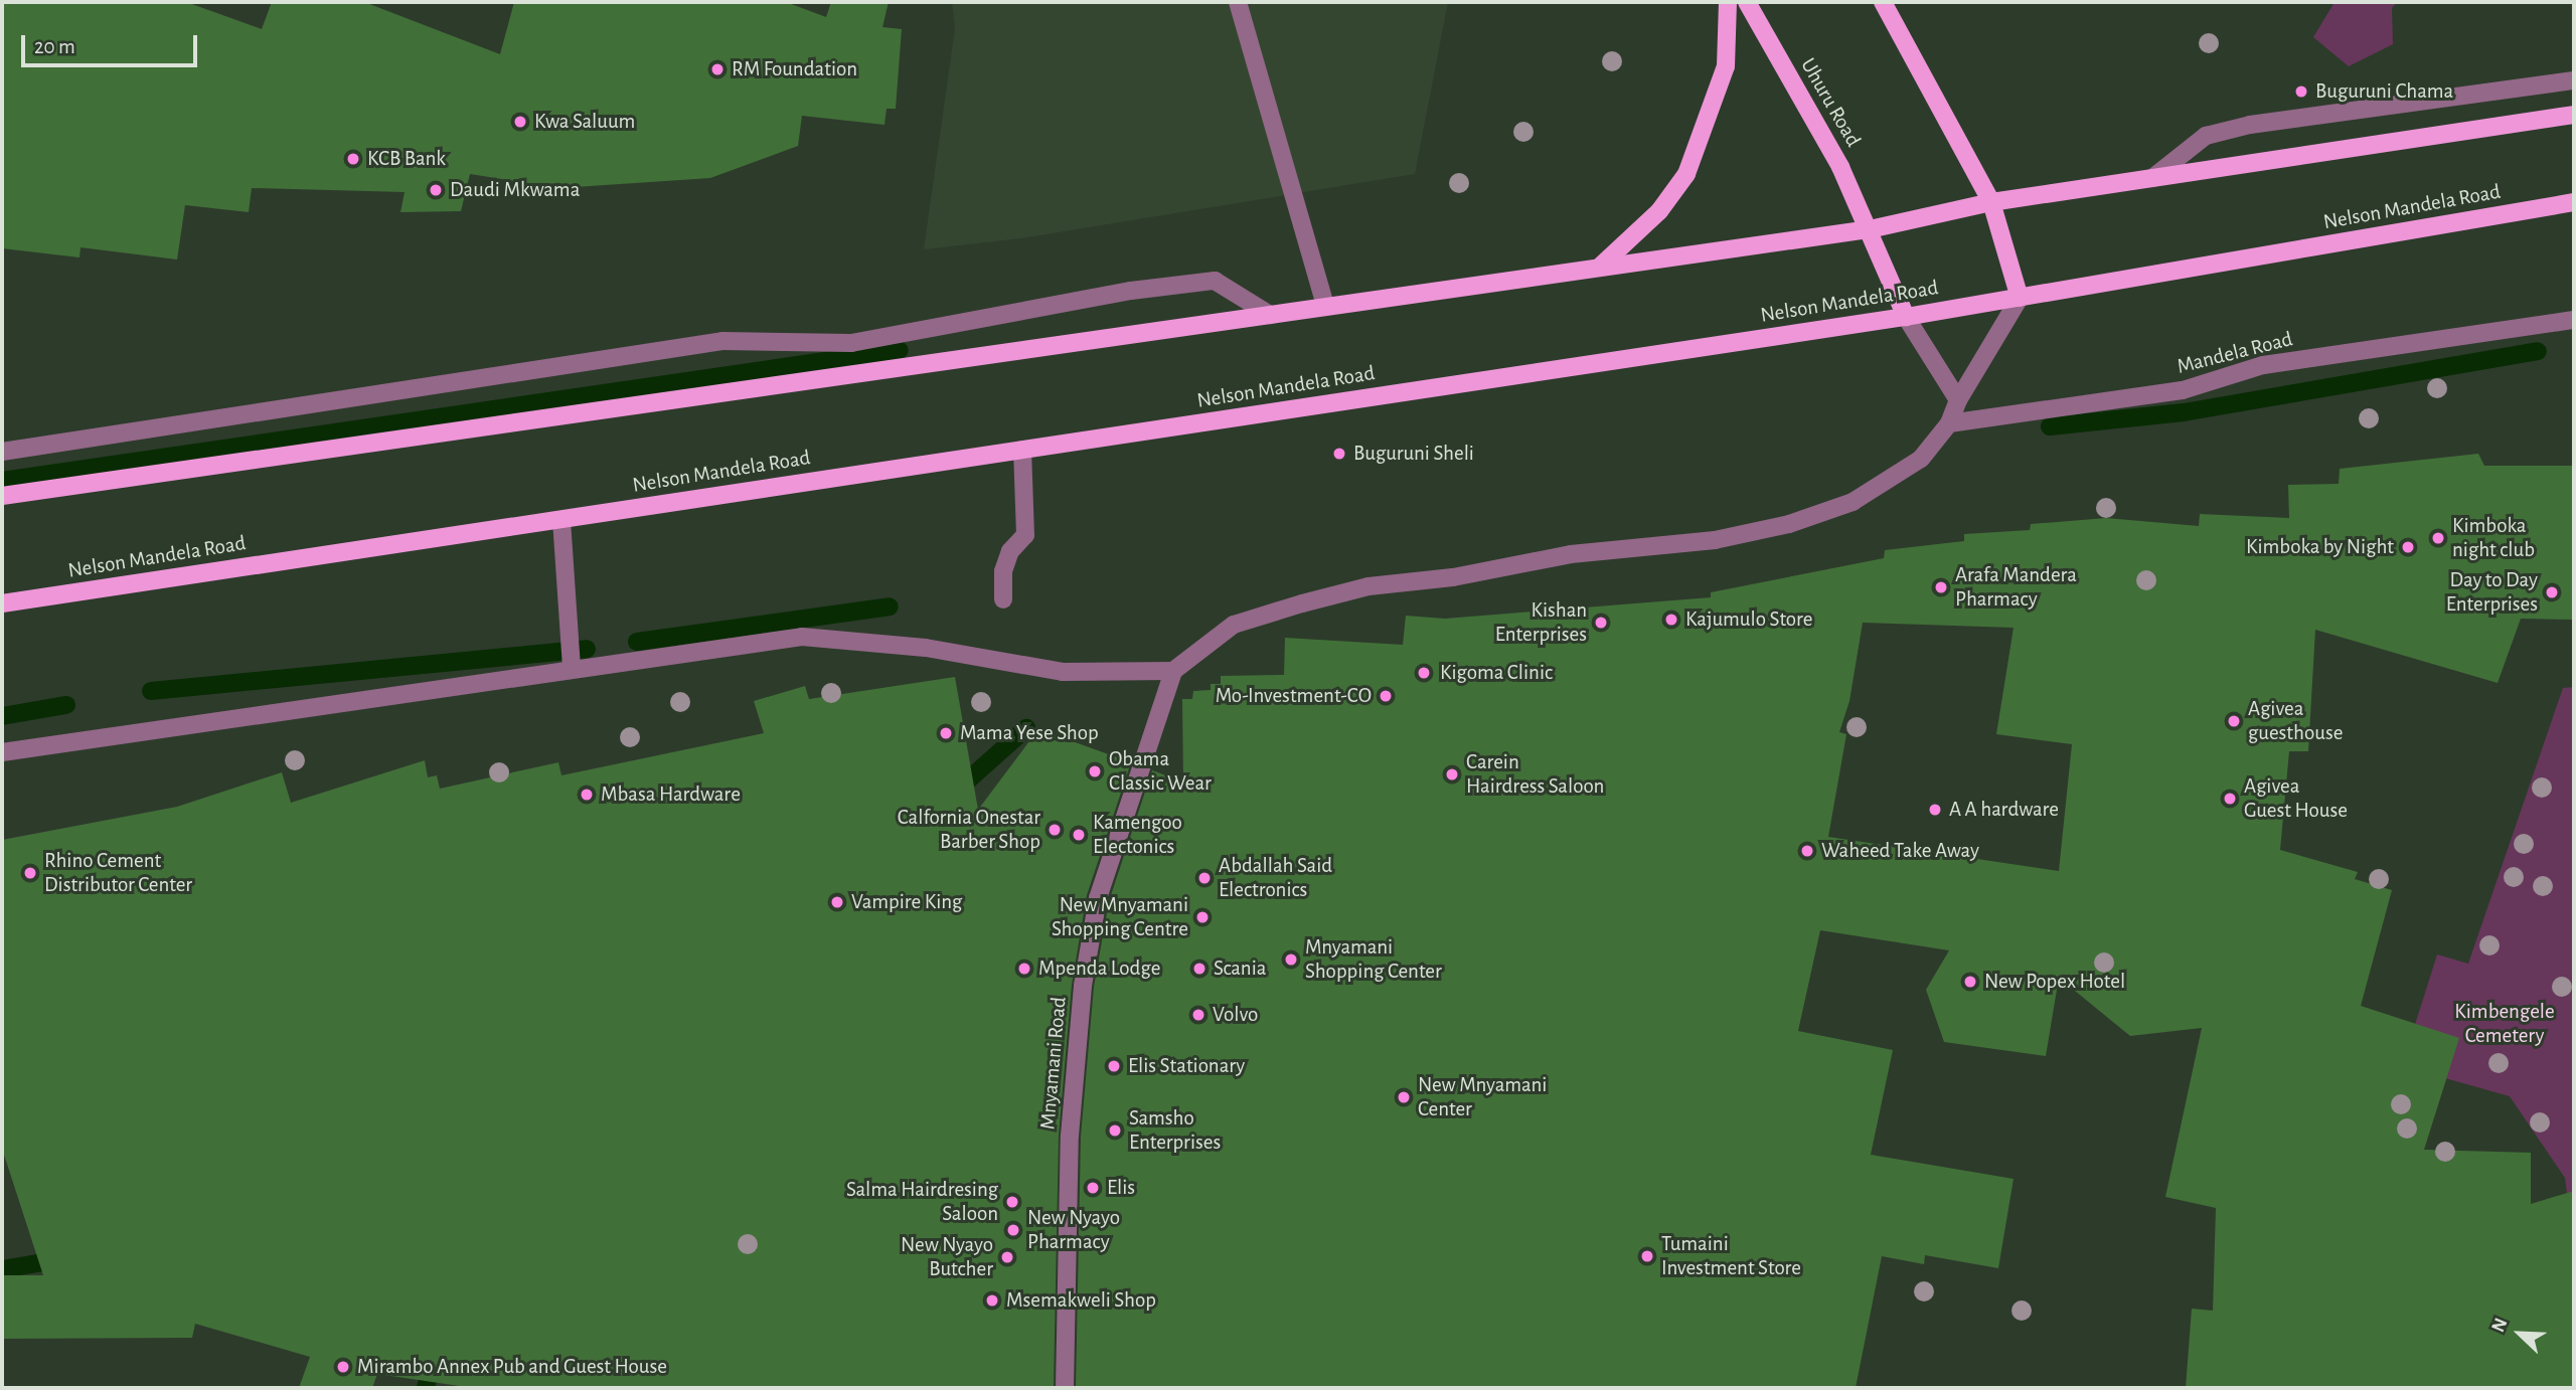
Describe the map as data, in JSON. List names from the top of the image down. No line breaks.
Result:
{"streets":{"main road":["Uhuru Road","Nelson Mandela Road"],"street":["Mandela Road","Mnyamani Road"]},"crossings":[["Uhuru Road","Nelson Mandela Road"]],"parks":["Kimbengele Cemetery"],"places":["RM Foundation","Buguruni Chama","Kwa Saluum","KCB Bank","Daudi Mkwama","Buguruni Sheli","Kimboka night club","Kimboka by Night","Arafa Mandera Pharmacy","Day to Day Enterprises","Kajumulo Store","Kishan Enterprises","Kigoma Clinic","Mo-Investment-CO","Agivea guesthouse","Mama Yese Shop","Obama Classic Wear","Carein Hairdress Saloon","Mbasa Hardware","Agivea Guest House","A A hardware","Calfornia Onestar Barber Shop","Kamengoo Electonics","Waheed Take Away","Rhino Cement Distributor Center","Abdallah Said Electronics","Vampire King","New Mnyamani Shopping Centre","Mnyamani Shopping Center","Mpenda Lodge","Scania","New Popex Hotel","Volvo","Elis Stationary","New Mnyamani Center","Samsho Enterprises","Elis","Salma Hairdresing Saloon","New Nyayo Pharmacy","Tumaini Investment Store","New Nyayo Butcher","Msemakweli Shop","Mirambo Annex Pub and Guest House"],"scale_bar":"20 m","north":"top left"}
